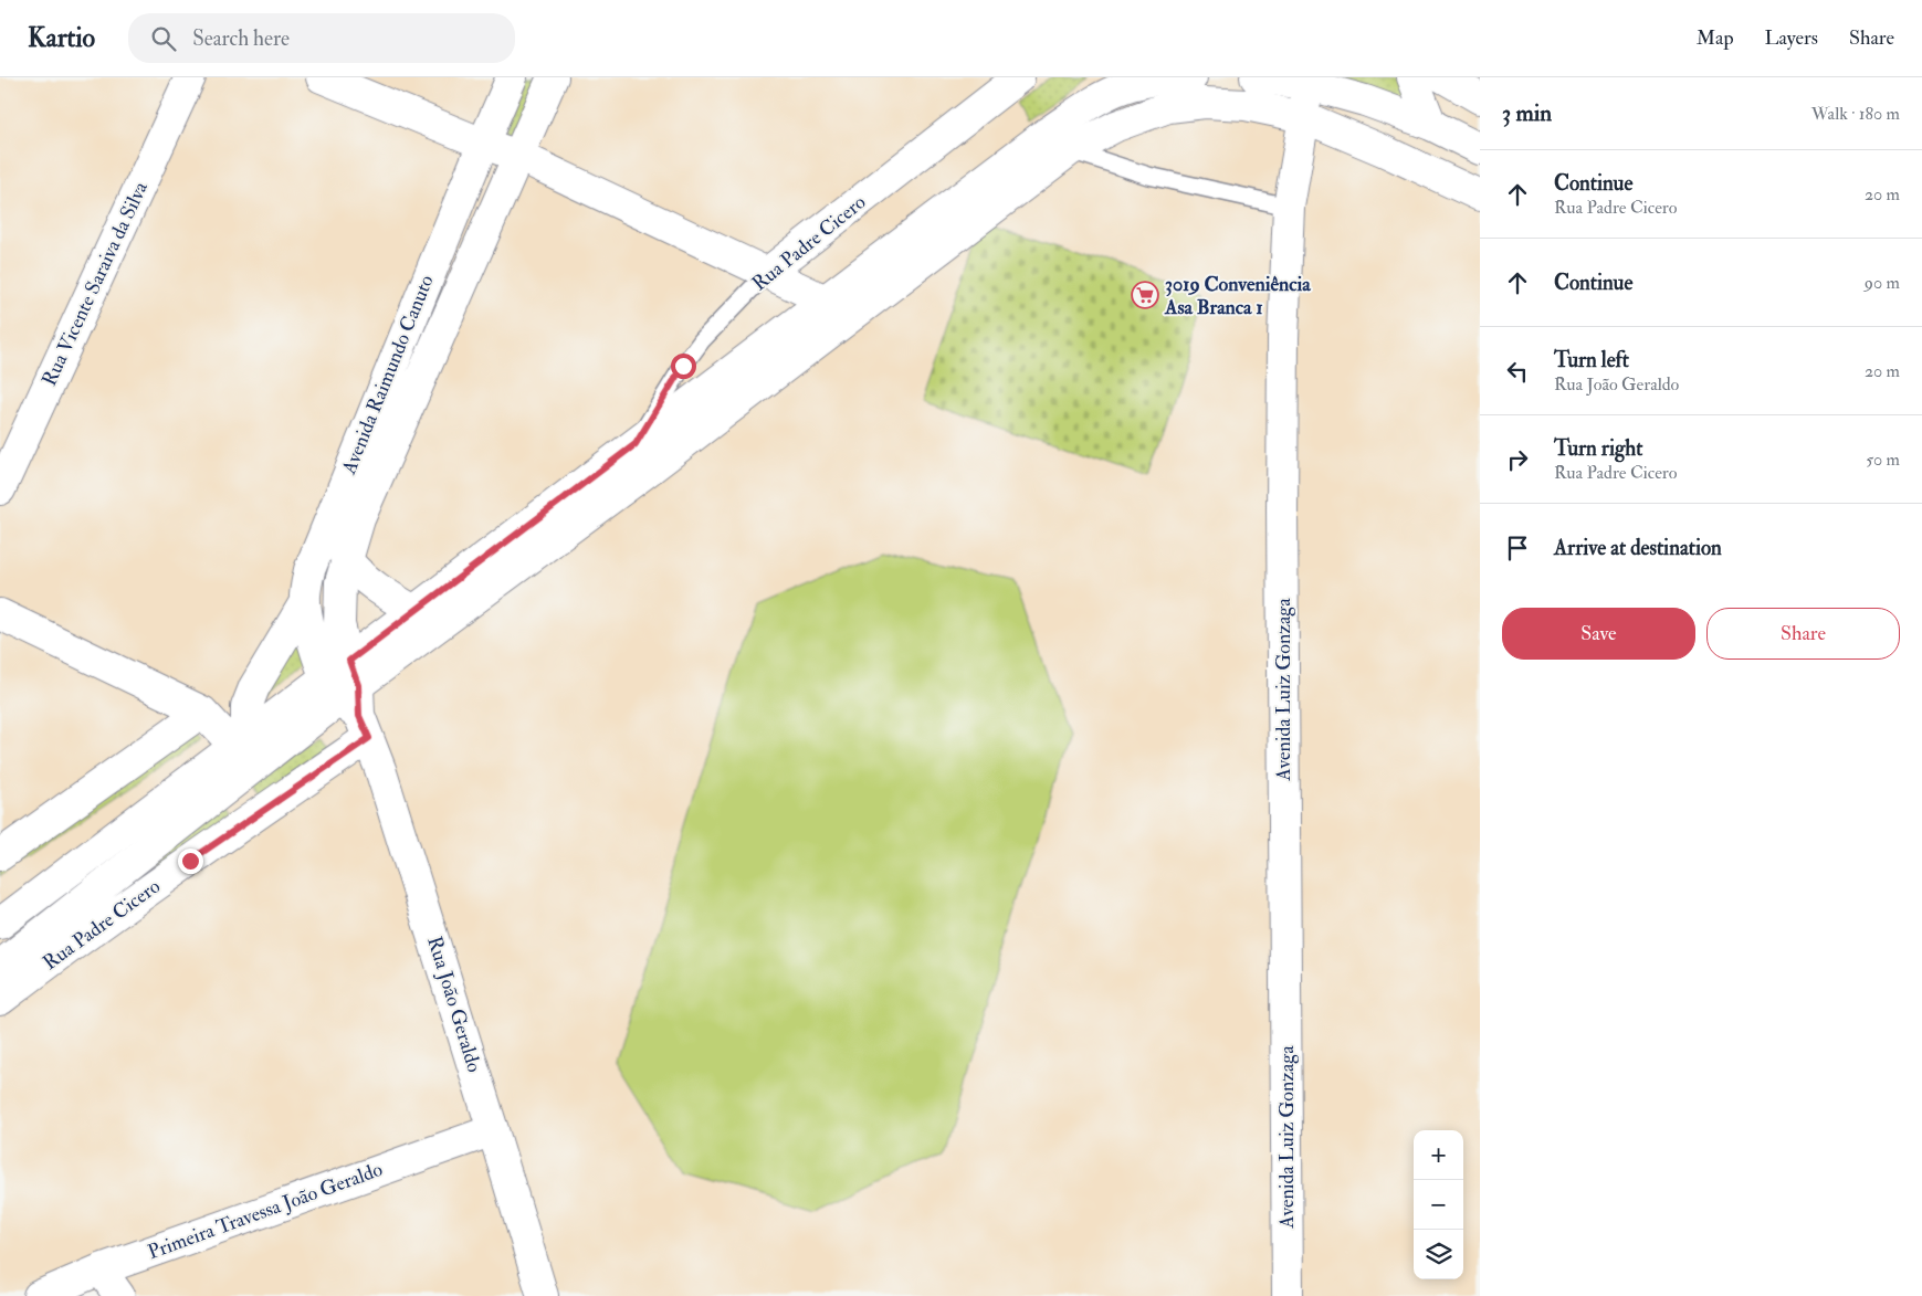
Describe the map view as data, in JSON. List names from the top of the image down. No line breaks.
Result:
{"streets":{"street":["Rua Padre Cicero","Rua Vicente Saraiva da Silva","Avenida Raimundo Canuto","Avenida Luiz Gonzaga","Rua João Geraldo","Primeira Travessa João Geraldo"]},"crossings":[["Rua Padre Cicero","Avenida Raimundo Canuto"],["Rua Padre Cicero","Rua João Geraldo"],["Avenida Raimundo Canuto","Rua João Geraldo"],["Rua João Geraldo","Primeira Travessa João Geraldo"]],"places":{"supermarket":["3019 Conveniência Asa Branca 1"]},"page":{"header":"Kartio","search":"Search here","nav":["Map","Layers","Share"],"heading":["3 min","Walk · 180 m"],"list":[["Continue","Rua Padre Cicero","20 m"],["Continue","90 m"],["Turn left","Rua João Geraldo","20 m"],["Turn right","Rua Padre Cicero","50 m"],"Arrive at destination"],"buttons":["Save","Share"],"map_buttons":["+","−"]}}
